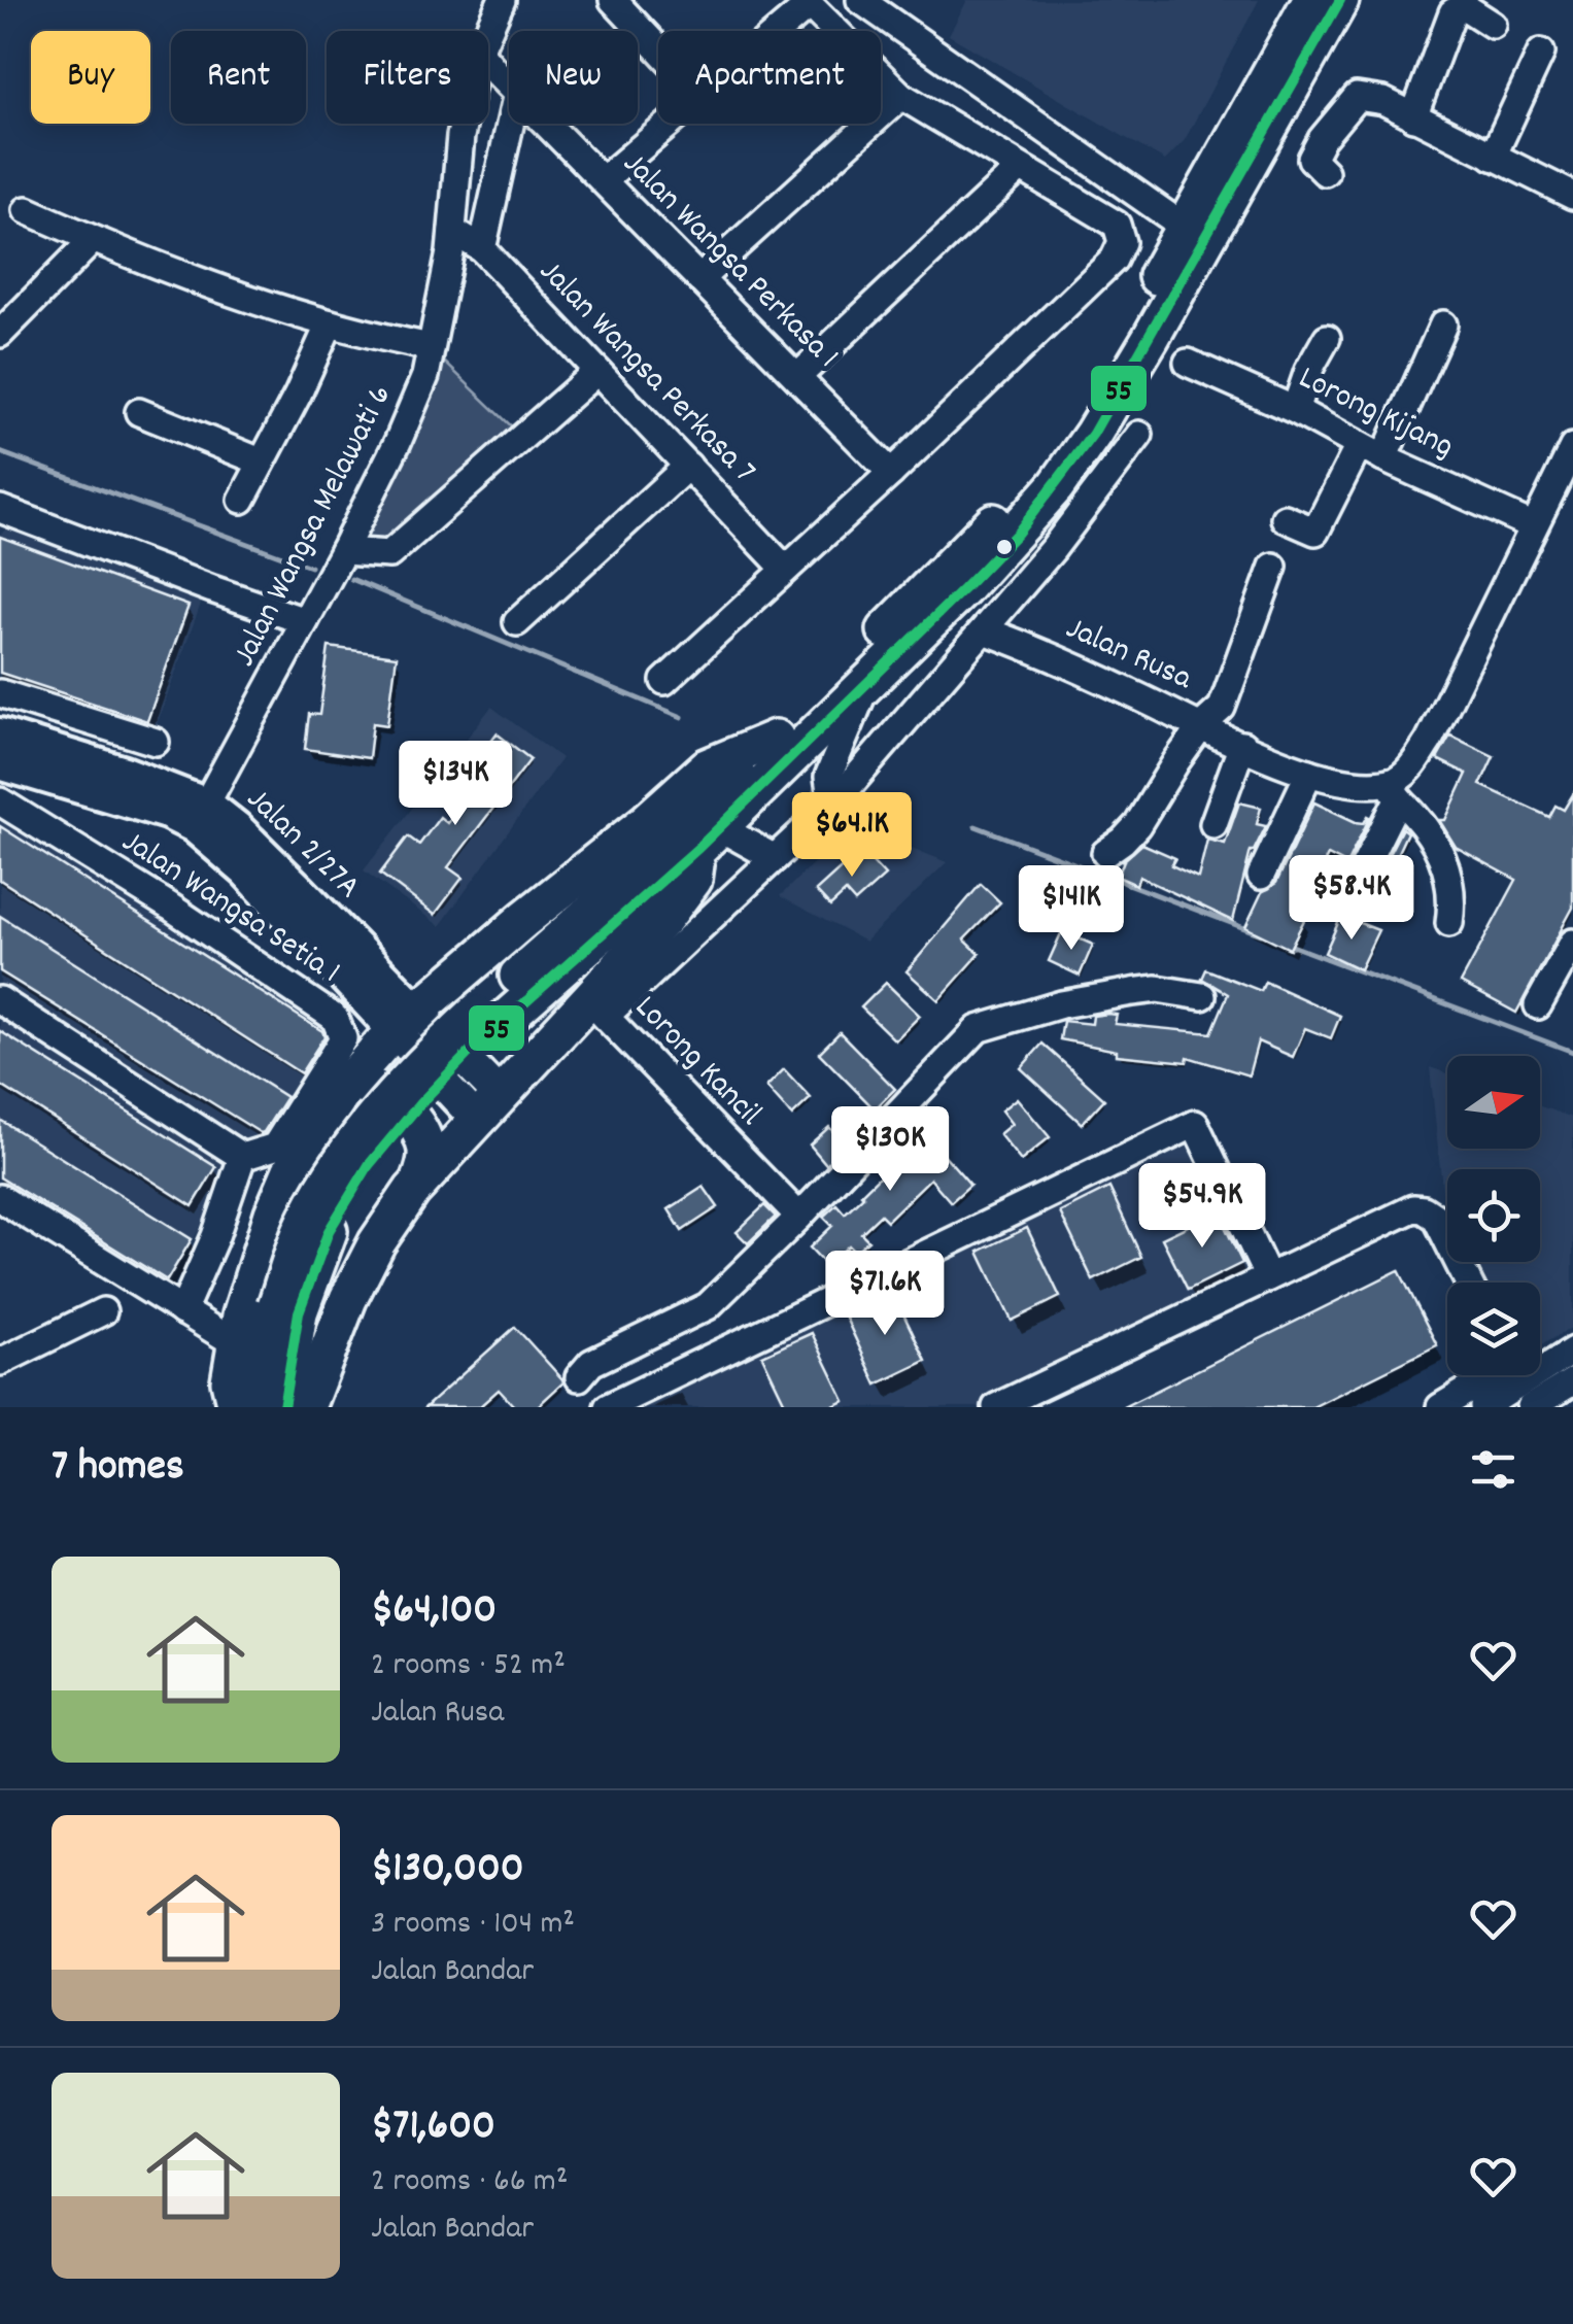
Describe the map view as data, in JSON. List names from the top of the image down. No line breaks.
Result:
{"streets":{"main road":["Jalan 2/27A"],"street":["Jalan Wangsa Perkasa 1","Jalan Wangsa Perkasa 7","Lorong Kijang","Jalan Wangsa Melawati 6","Jalan Rusa","Jalan Wangsa Setia 1","Lorong Kancil"]},"crossings":[["Jalan Wangsa Perkasa 7","Jalan Wangsa Melawati 6"],["Jalan Wangsa Melawati 6","Jalan 2/27A"]],"lines":["transit line 55"],"north":"right","page":{"chip":["Buy","Rent","Filters","New","Apartment"],"price":["$134K","$64.1K","$58.4K","$141K","$130K","$54.9K","$71.6K"],"heading":"7 homes","list":[{"name":"$64,100","note":"2 rooms · 52 m² · Jalan Rusa"},{"name":"$130,000","note":"3 rooms · 104 m² · Jalan Bandar"},{"name":"$71,600","note":"2 rooms · 66 m² · Jalan Bandar"}]}}
